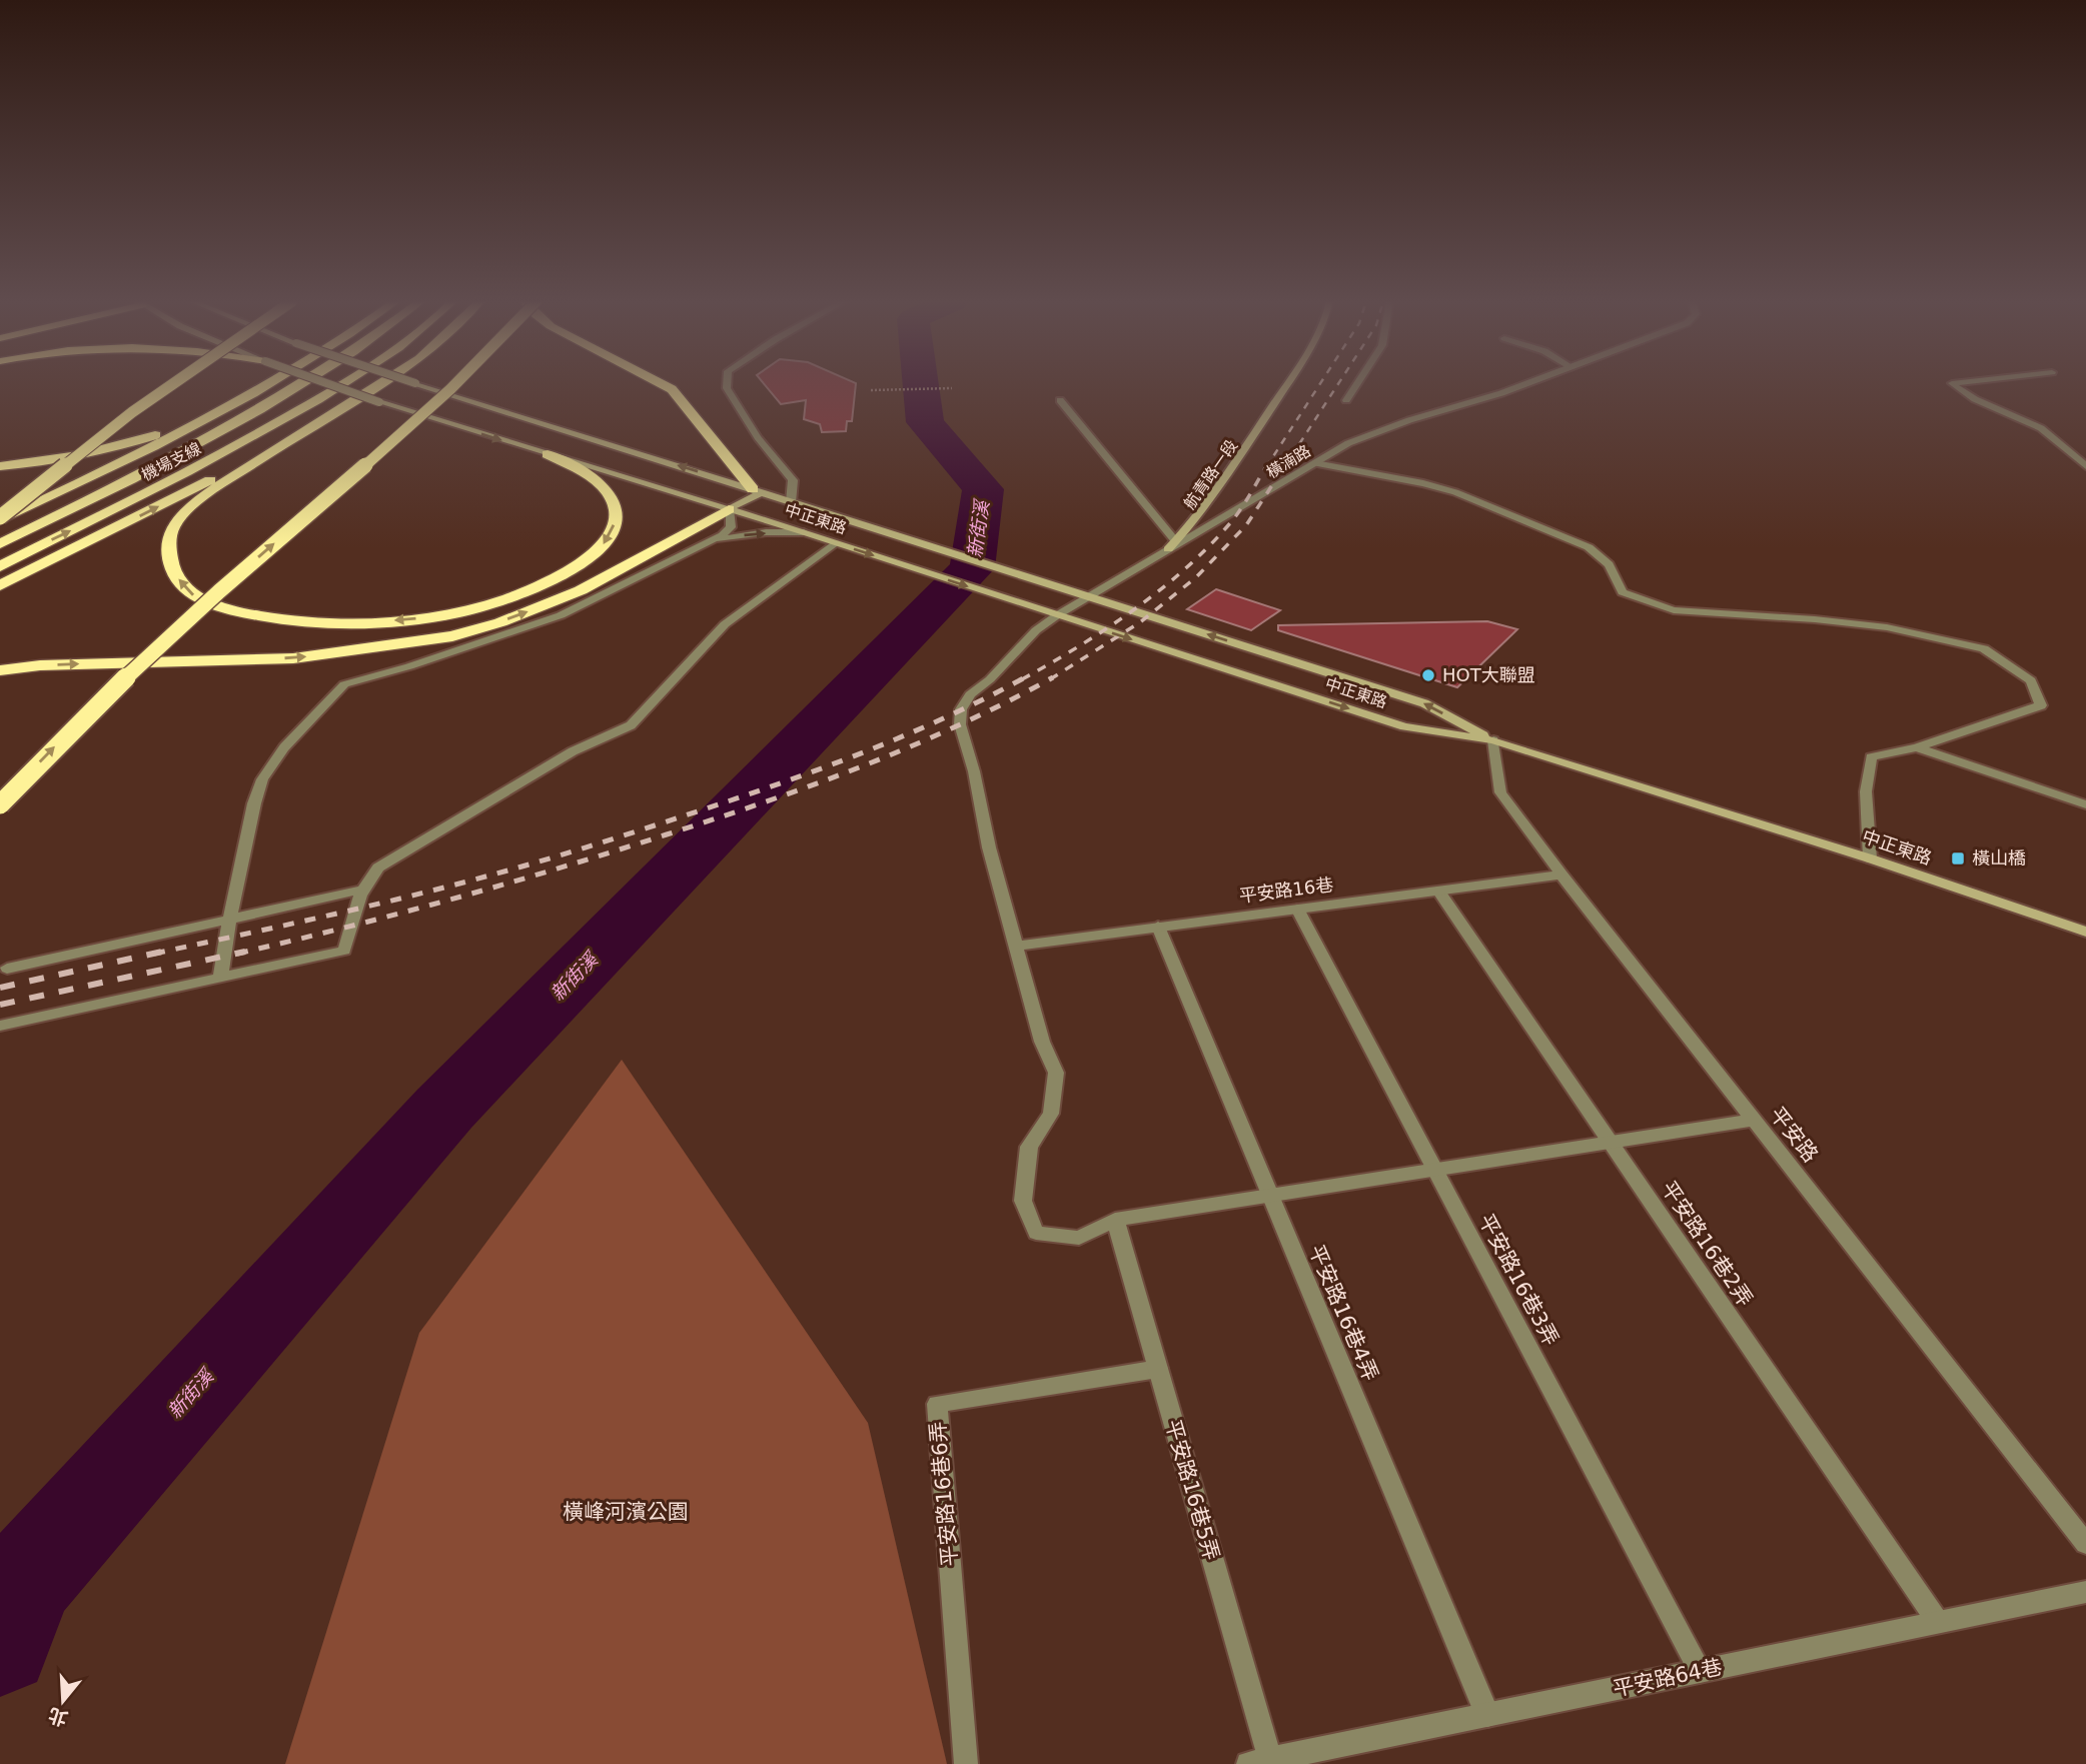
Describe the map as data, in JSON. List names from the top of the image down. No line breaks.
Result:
{"streets":{"highway":["機場支線"],"main road":["航青路一段","中正東路"],"street":["橫湳路","平安路16巷","平安路","平安路16巷2弄","平安路16巷3弄","平安路16巷4弄","平安路16巷5弄","平安路16巷6弄","平安路64巷"]},"crossings":[["橫湳路","航青路一段"],["橫湳路","中正東路"],["橫湳路","平安路16巷"],["中正東路","平安路"],["平安路16巷","平安路"],["平安路16巷","平安路16巷2弄"],["平安路16巷","平安路16巷3弄"],["平安路16巷","平安路16巷4弄"],["平安路16巷2弄","平安路64巷"],["平安路16巷3弄","平安路64巷"],["平安路16巷4弄","平安路64巷"],["平安路16巷5弄","平安路16巷6弄"],["平安路16巷5弄","平安路64巷"]],"water":["新街溪"],"parks":["橫峰河濱公園"],"places":{"other":["HOT大聯盟"],"transit":["橫山橋"]},"north":"bottom"}
